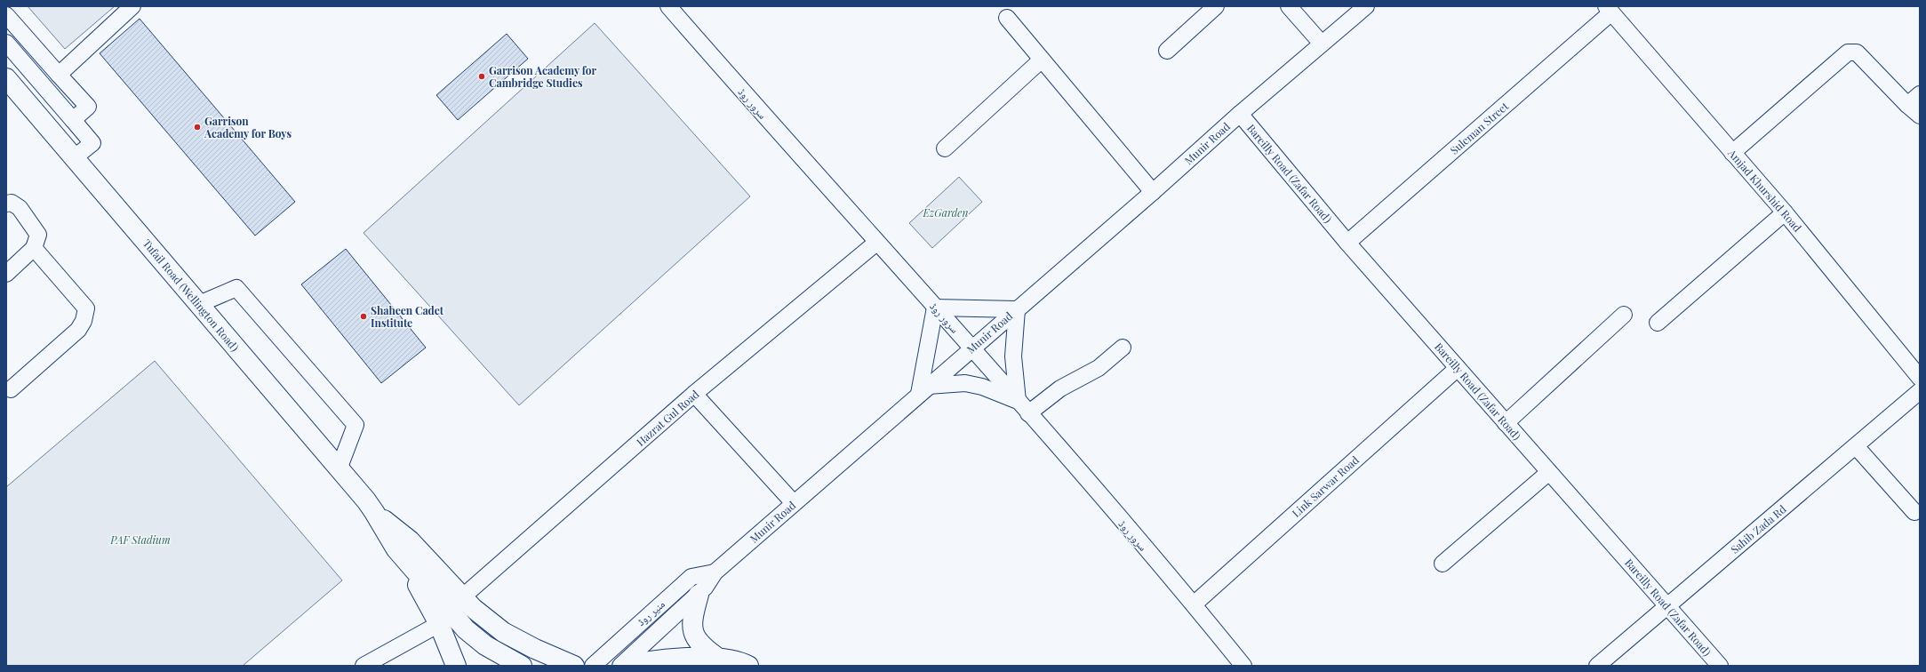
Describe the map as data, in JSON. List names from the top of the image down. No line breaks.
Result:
{"streets":{"main road":["Tufail Road (Wellington Road)"],"street":["سرور روڈ","Suleman Street","Munir Road","Bareilly Road (Zafar Road)","Amjad Khurshid Road","Hazrat Gul Road","Link Sarwar Road","Sahib Zada Rd","منیر روڈ"]},"crossings":[["سرور روڈ","Munir Road"],["سرور روڈ","Hazrat Gul Road"],["سرور روڈ","Link Sarwar Road"],["Suleman Street","Bareilly Road (Zafar Road)"],["Suleman Street","Amjad Khurshid Road"],["Munir Road","Bareilly Road (Zafar Road)"],["Munir Road","منیر روڈ"],["Bareilly Road (Zafar Road)","Link Sarwar Road"],["Bareilly Road (Zafar Road)","Sahib Zada Rd"],["Tufail Road (Wellington Road)","Hazrat Gul Road"]],"parks":["EzGarden","PAF Stadium"],"places":["Garrison Academy for Cambridge Studies","Garrison Academy for Boys","Shaheen Cadet Institute"]}
